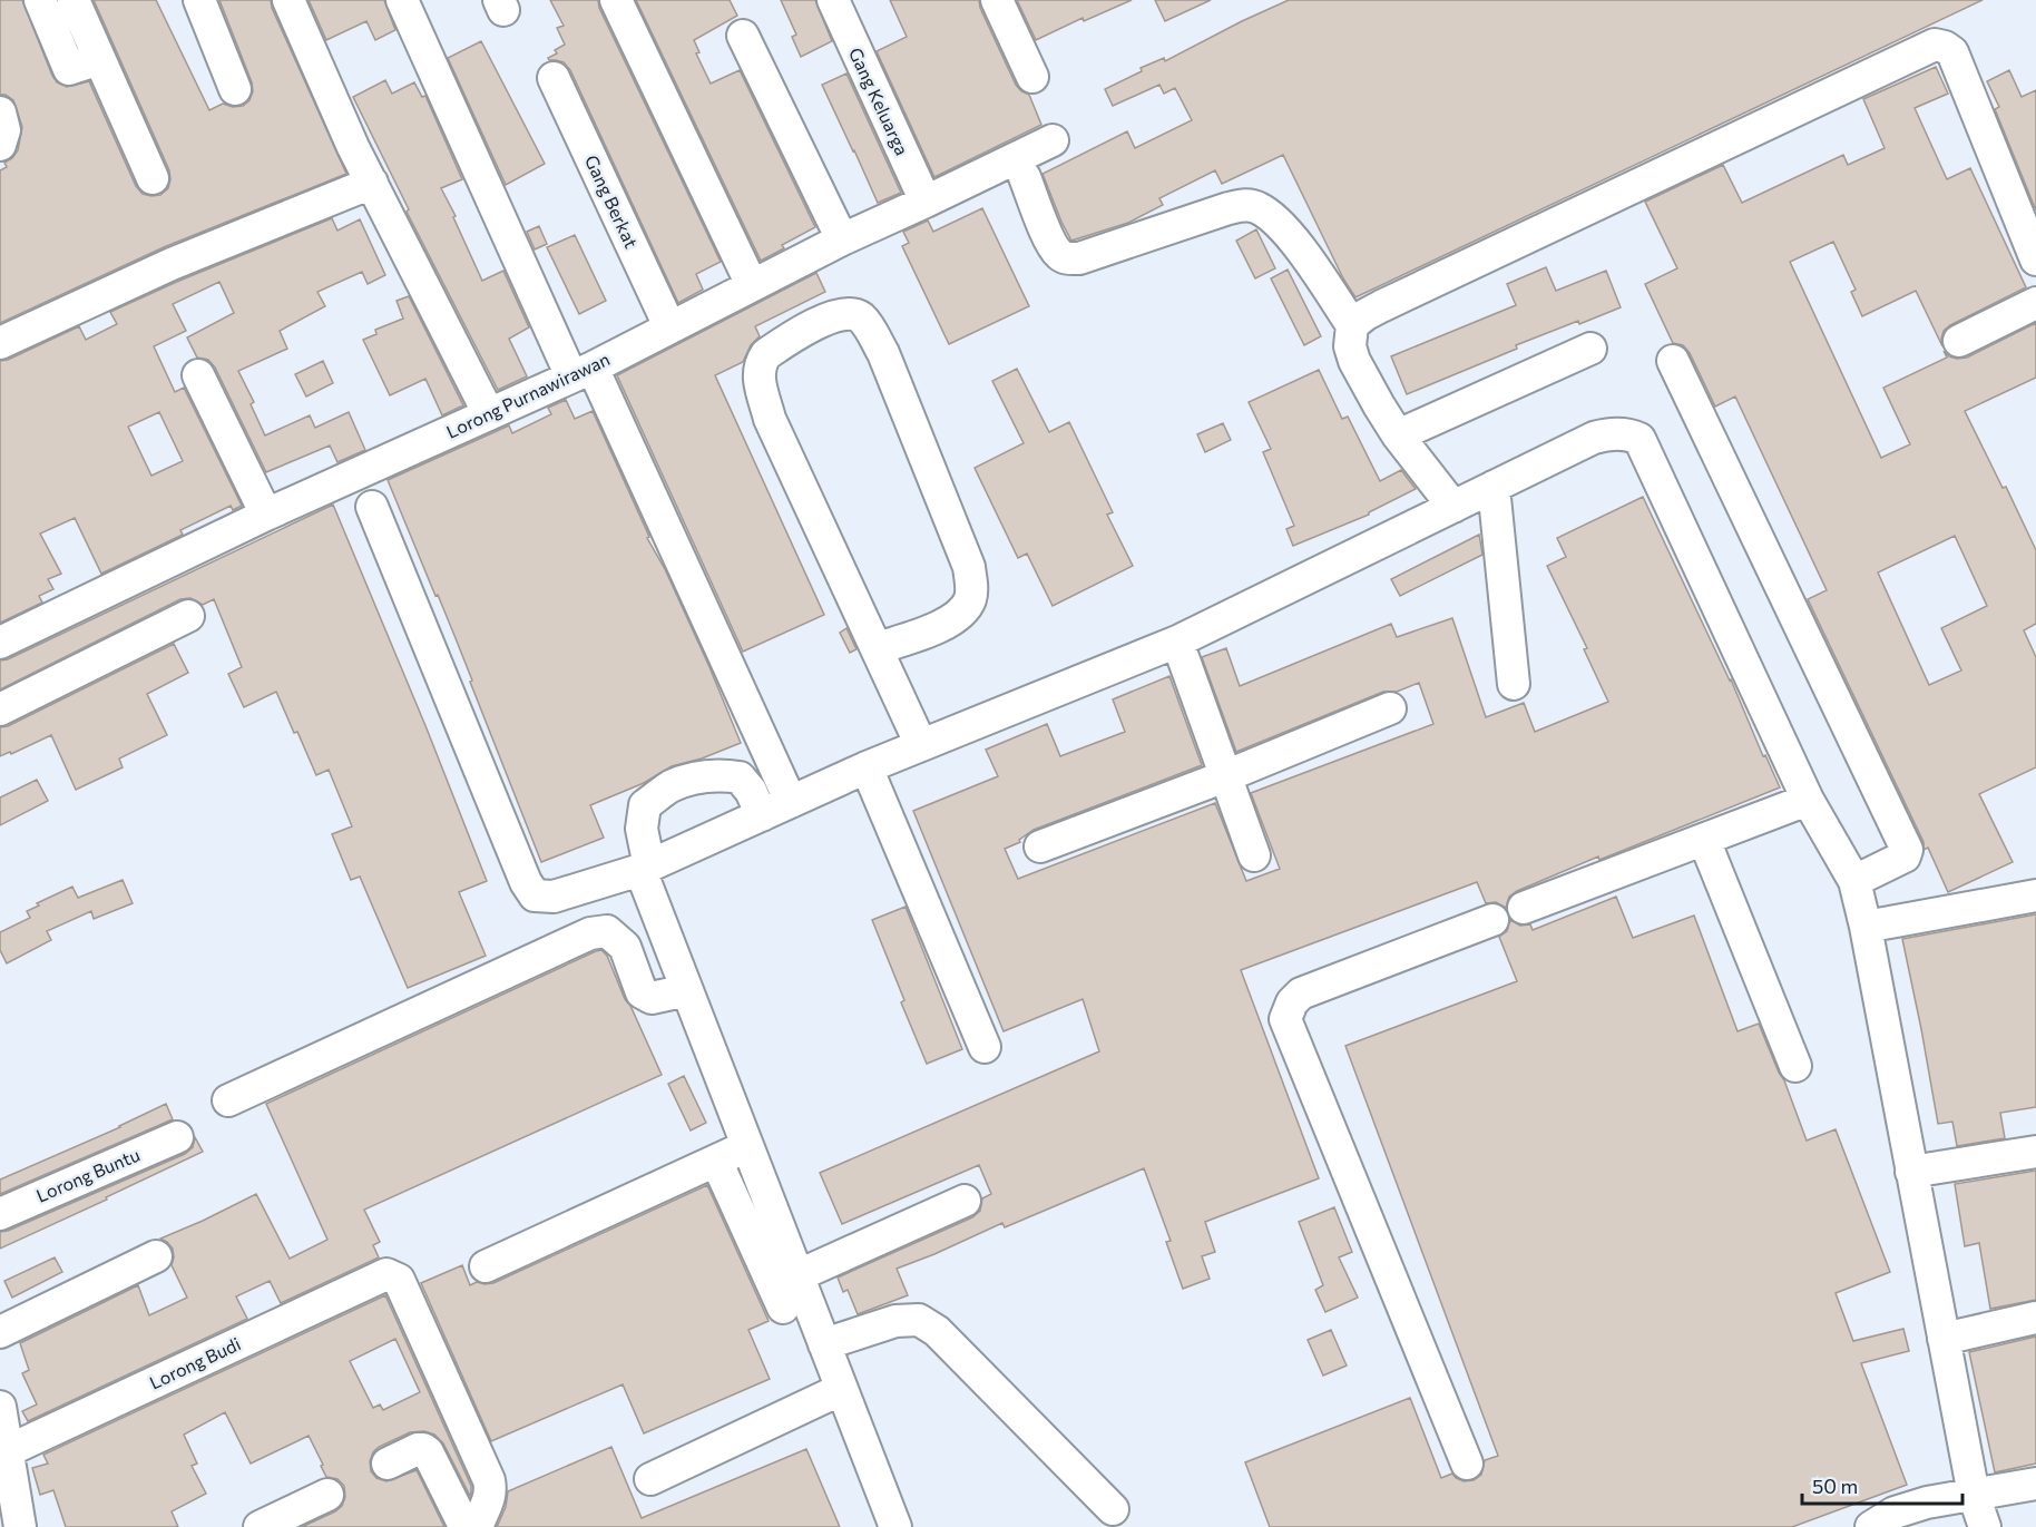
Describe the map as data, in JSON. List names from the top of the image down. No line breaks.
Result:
{"streets":{"street":["Gang Keluarga","Gang Berkat","Lorong Purnawirawan","Lorong Buntu","Lorong Budi"]},"crossings":[["Gang Keluarga","Lorong Purnawirawan"],["Gang Berkat","Lorong Purnawirawan"]],"scale_bar":"50 m"}
